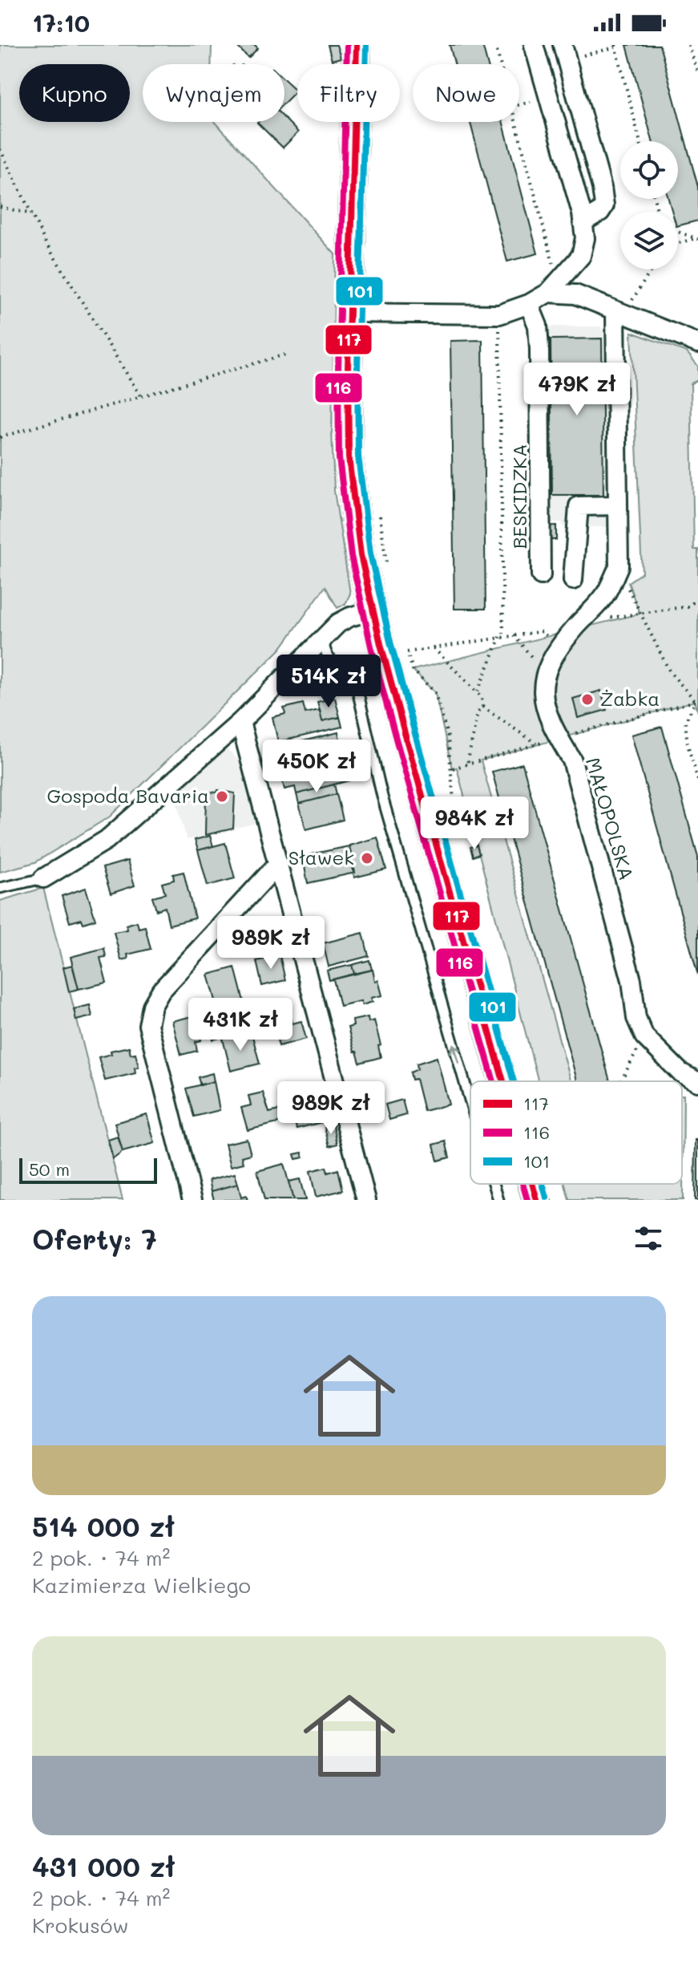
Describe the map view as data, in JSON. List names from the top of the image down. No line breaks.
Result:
{"streets":{"street":["BESKIDZKA","MAŁOPOLSKA"]},"places":["Żabka","Gospoda Bavaria","Sławek"],"lines":["transit line 117","transit line 116","transit line 101"],"legend":["117","116","101"],"scale_bar":"50 m","page":{"status":"17:10","chip":["Kupno","Wynajem","Filtry","Nowe"],"price":["479K zł","514K zł","450K zł","984K zł","989K zł","431K zł","989K zł"],"scale":"50 m","heading":"Oferty: 7","list":[{"name":"514 000 zł","note":"2 pok. · 74 m² · Kazimierza Wielkiego"},{"name":"431 000 zł","note":"2 pok. · 74 m² · Krokusów"}]}}
